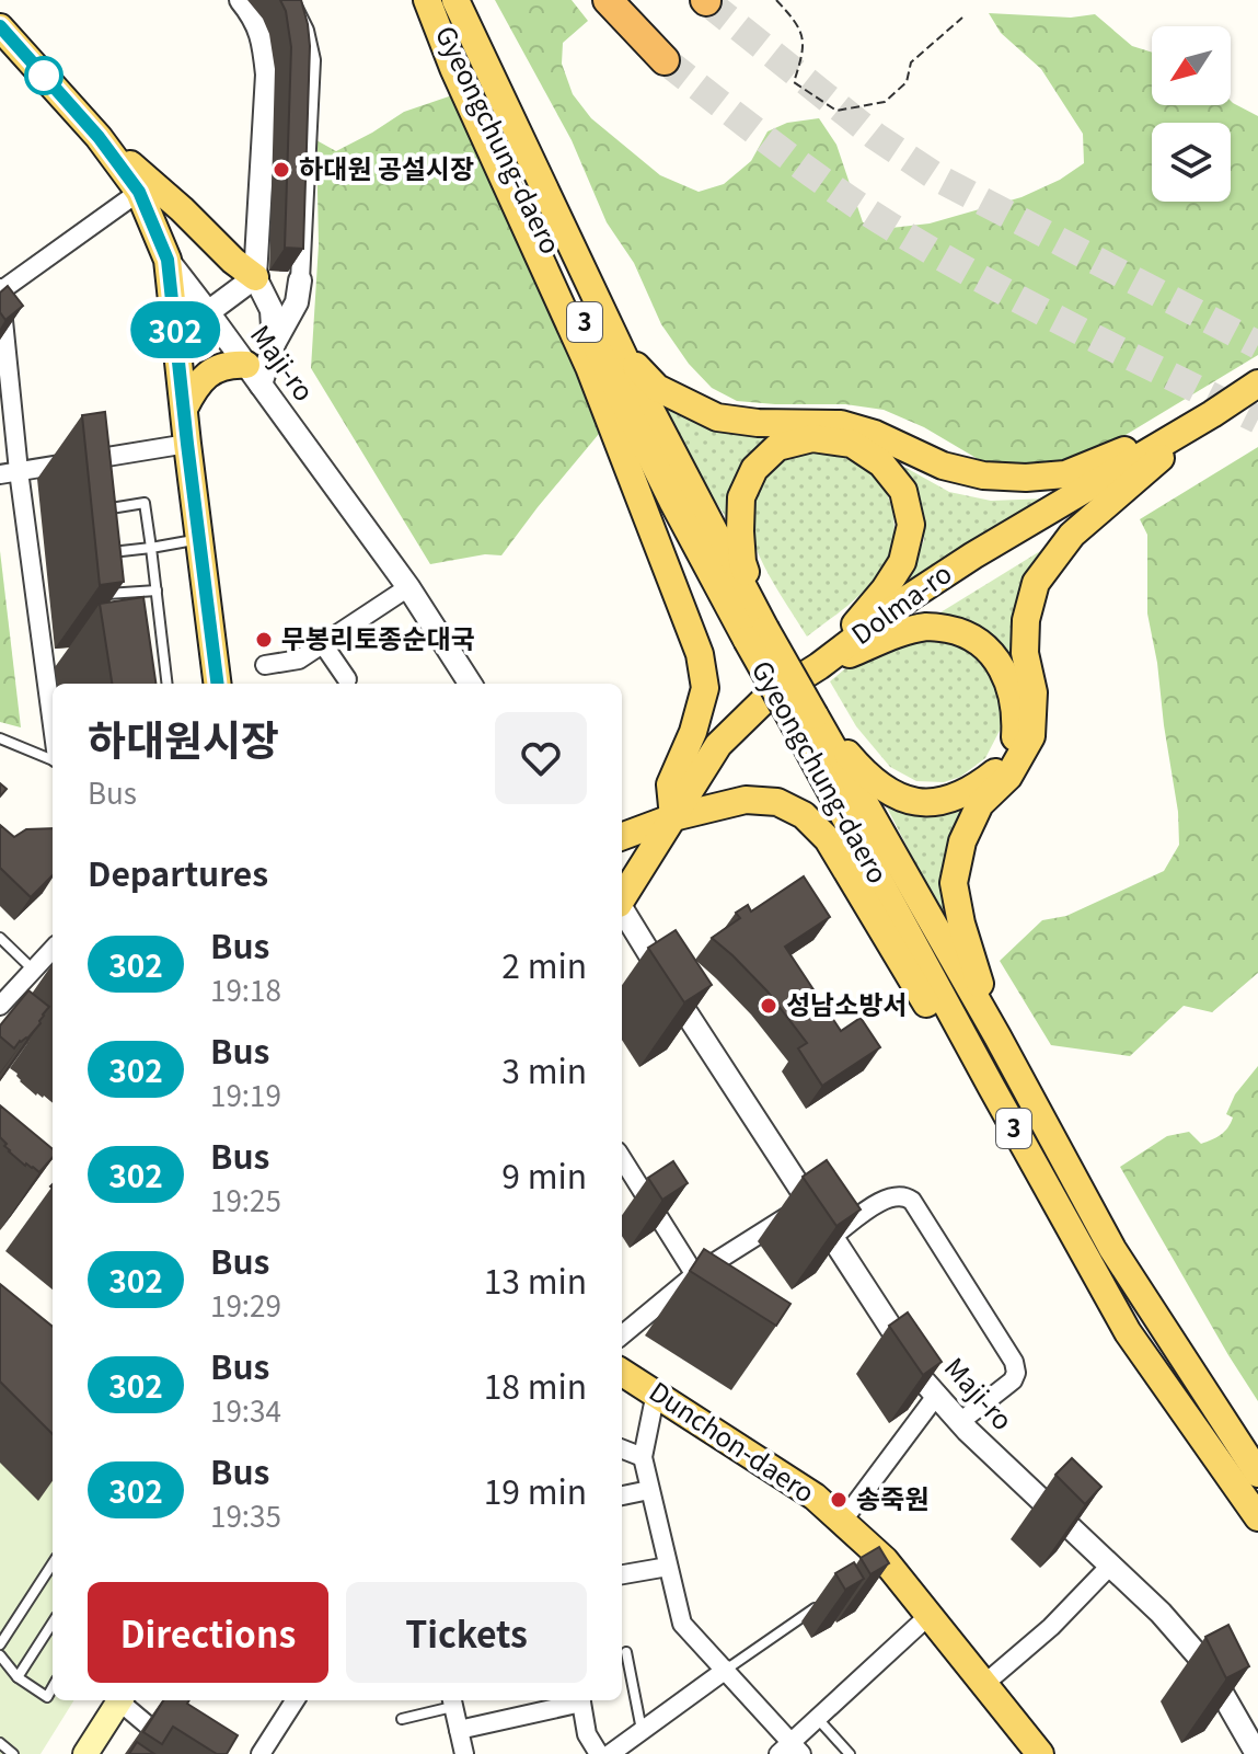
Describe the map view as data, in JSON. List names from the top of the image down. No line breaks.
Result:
{"streets":{"main road":["Gyeongchung-daero","3","Dolma-ro","Dunchon-daero"],"street":["Maji-ro"]},"places":["하대원 공설시장","무봉리토종순대국","성남소방서","송죽원"],"lines":["bus line 302"],"north":"bottom left","page":{"on_map":"302","heading":[["하대원시장","Bus"],"Departures"],"list":[{"mark":"302","name":"Bus","note":"19:18","value":"2 min"},{"mark":"302","name":"Bus","note":"19:19","value":"3 min"},{"mark":"302","name":"Bus","note":"19:25","value":"9 min"},{"mark":"302","name":"Bus","note":"19:29","value":"13 min"},{"mark":"302","name":"Bus","note":"19:34","value":"18 min"},{"mark":"302","name":"Bus","note":"19:35","value":"19 min"}],"buttons":["Directions","Tickets"]}}
